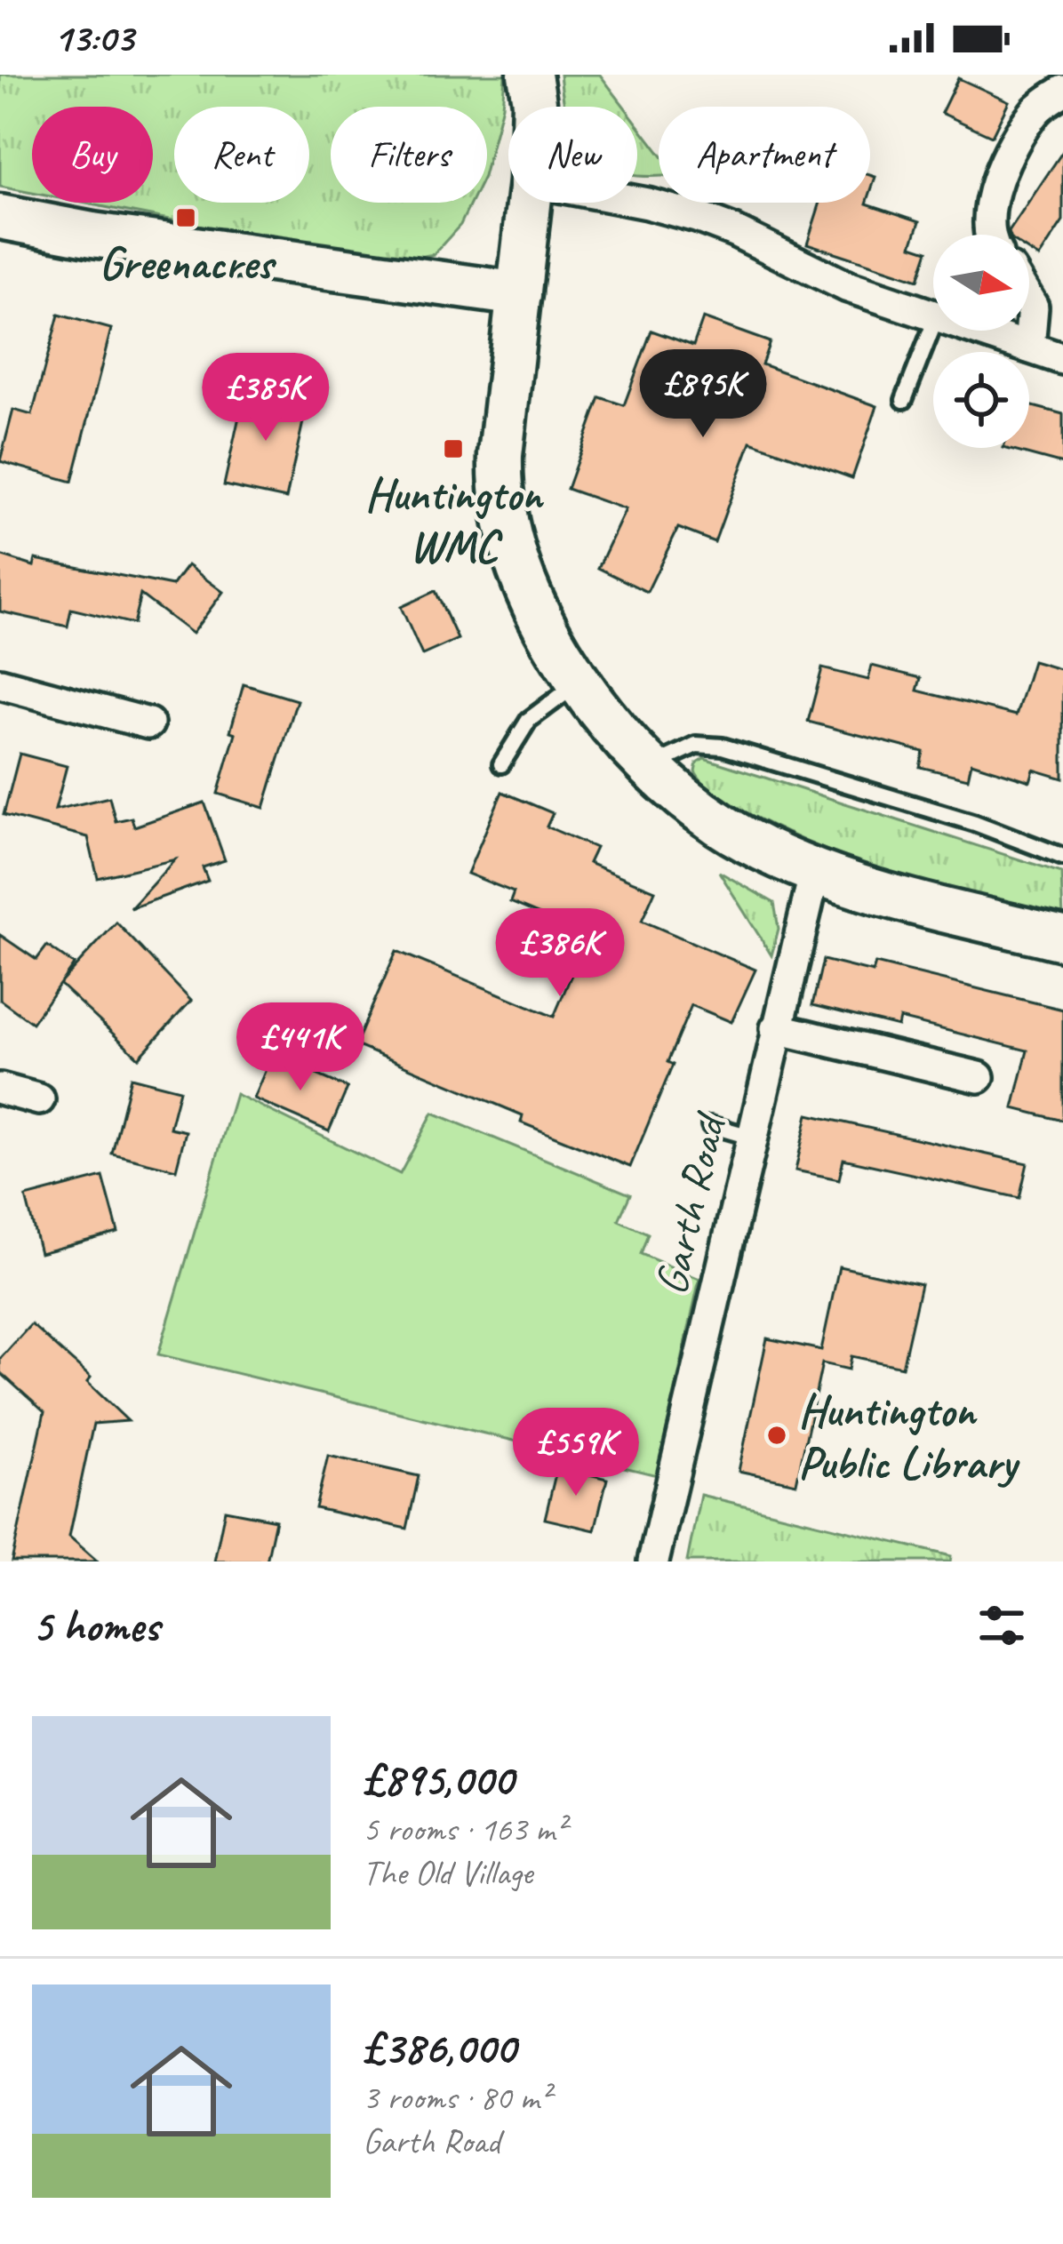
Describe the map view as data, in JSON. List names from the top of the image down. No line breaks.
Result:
{"streets":{"street":["Garth Road"]},"places":{"transit":["Greenacres","Huntington WMC"],"other":["Huntington Public Library"]},"north":"right","page":{"status":"13:03","chip":["Buy","Rent","Filters","New","Apartment"],"price":["£895K","£385K","£386K","£441K","£559K"],"heading":"5 homes","list":[{"name":"£895,000","note":"5 rooms · 163 m² · The Old Village"},{"name":"£386,000","note":"3 rooms · 80 m² · Garth Road"}]}}
